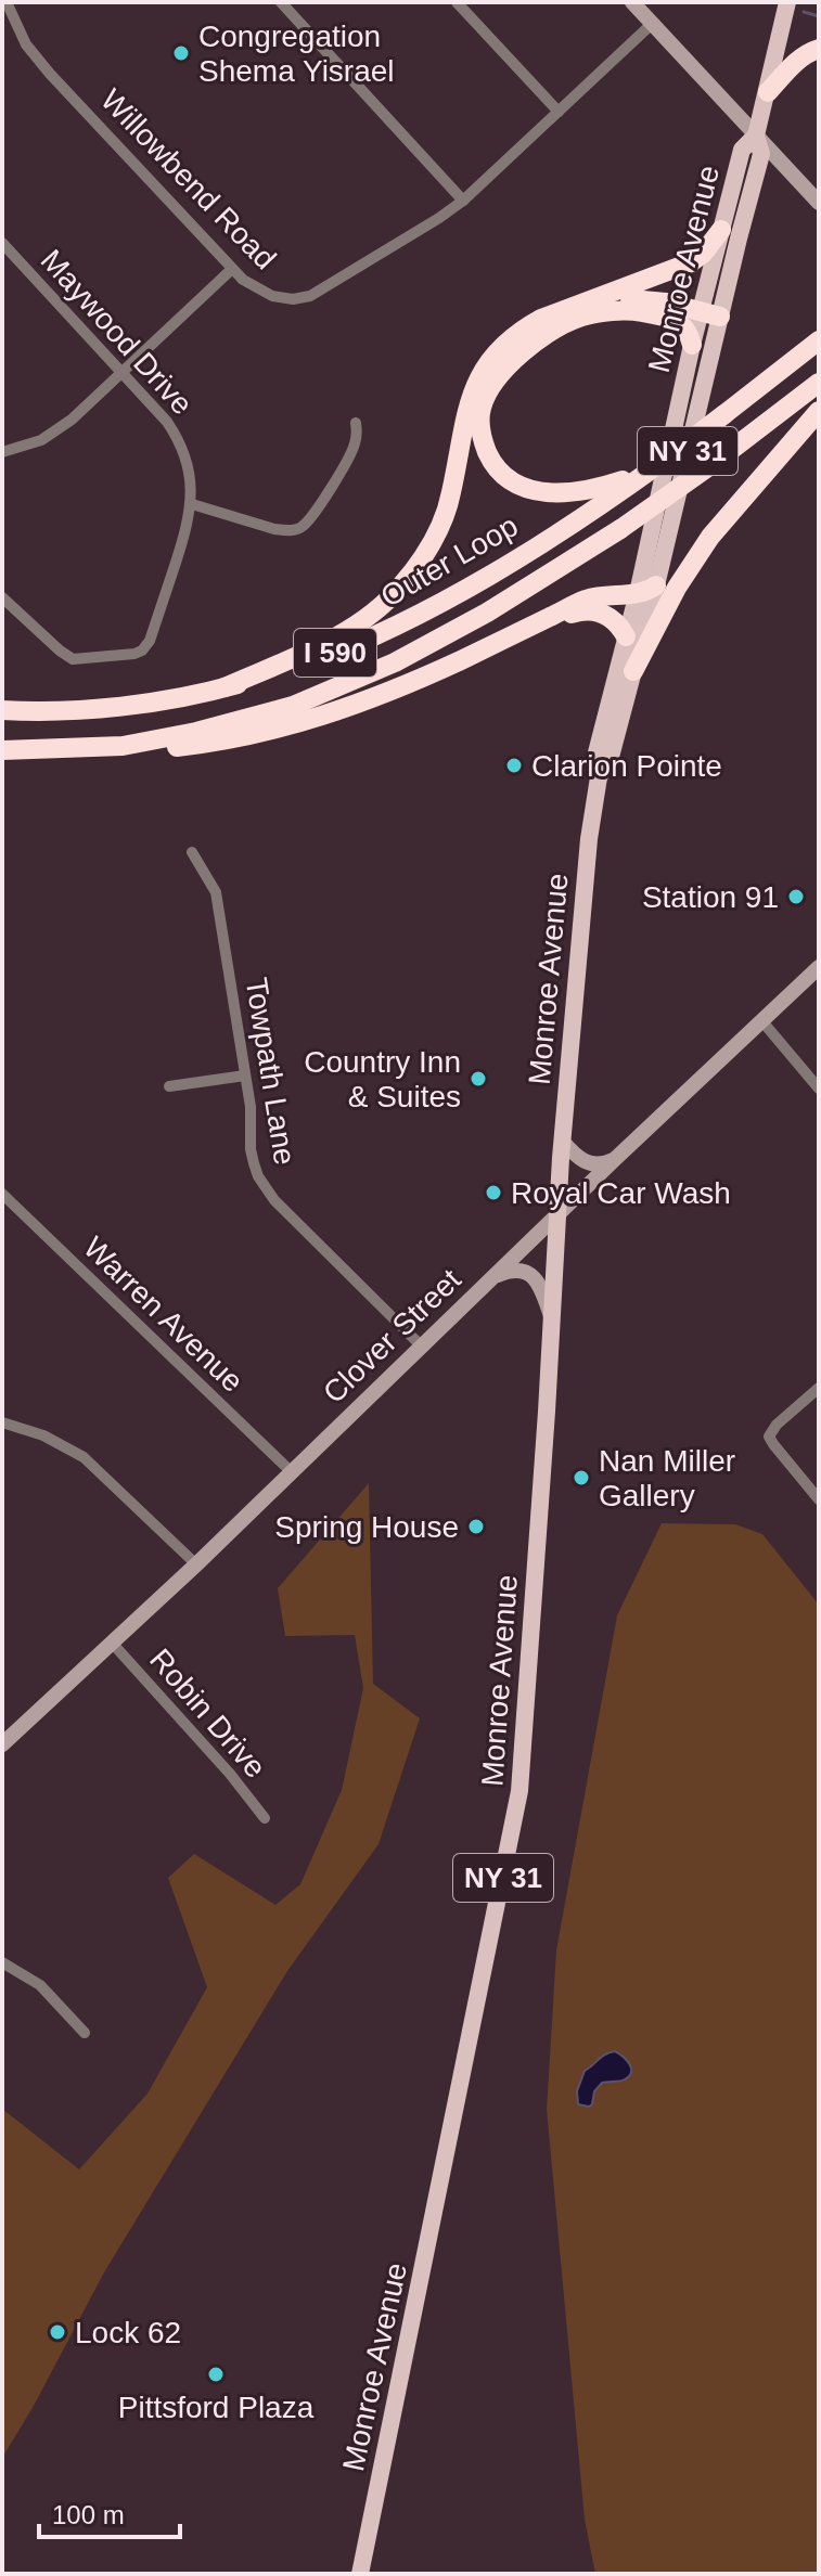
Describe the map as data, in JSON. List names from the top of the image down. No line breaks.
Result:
{"streets":{"highway":["Outer Loop","I 590"],"main road":["Monroe Avenue","NY 31","Clover Street"],"street":["Willowbend Road","Maywood Drive","Towpath Lane","Warren Avenue","Robin Drive"]},"crossings":[["Monroe Avenue","Clover Street"],["Towpath Lane","Clover Street"],["Warren Avenue","Clover Street"],["Clover Street","Robin Drive"]],"places":["Congregation Shema Yisrael","Clarion Pointe","Station 91","Country Inn & Suites","Royal Car Wash","Nan Miller Gallery","Spring House","Lock 62","Pittsford Plaza"],"scale_bar":"100 m"}
